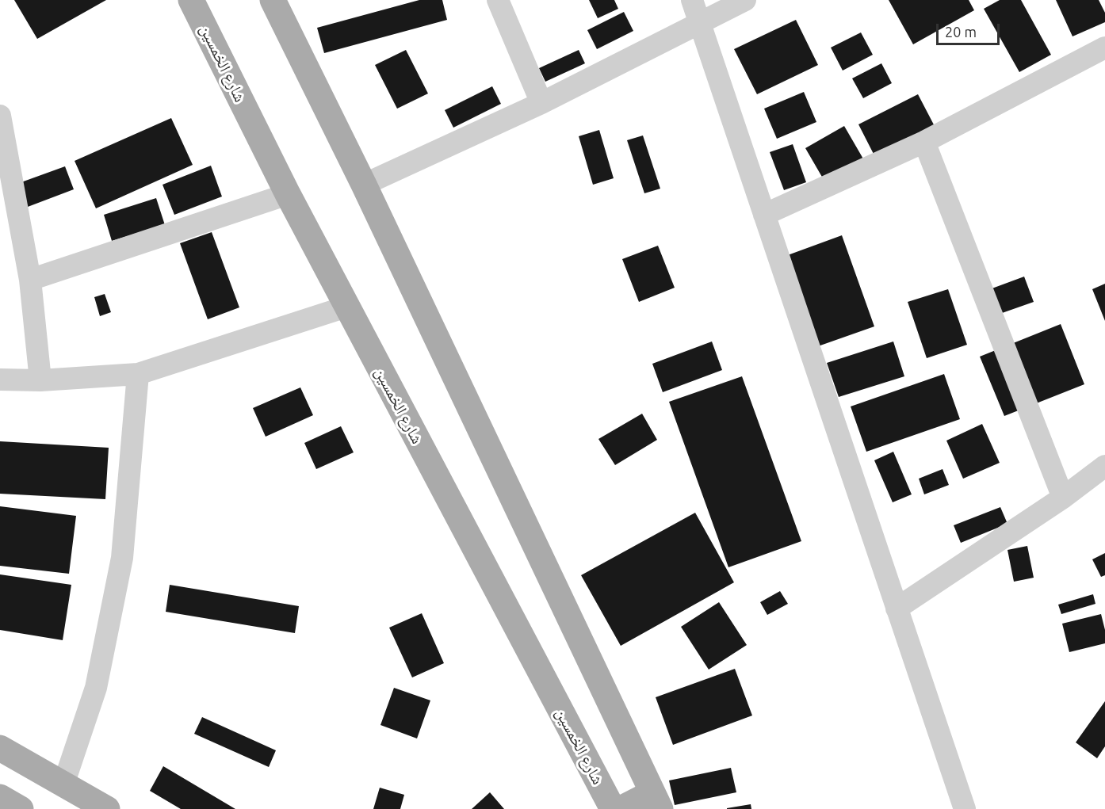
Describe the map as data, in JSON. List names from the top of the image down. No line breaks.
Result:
{"streets":{"main road":["شارع الخمسين"]},"scale_bar":"20 m"}
